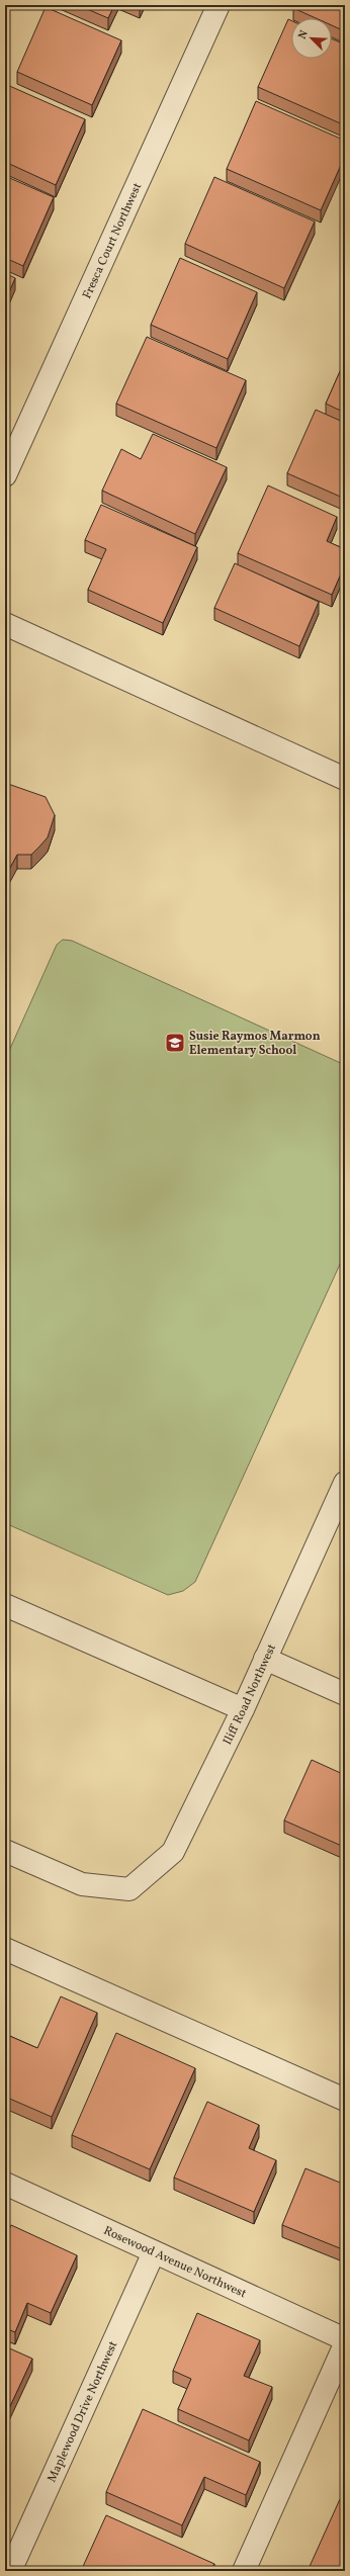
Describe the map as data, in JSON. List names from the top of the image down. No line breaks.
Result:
{"streets":{"street":["Fresca Court Northwest","Iliff Road Northwest","Rosewood Avenue Northwest","Maplewood Drive Northwest"]},"crossings":[["Rosewood Avenue Northwest","Maplewood Drive Northwest"]],"places":{"school or university":["Susie Raymos Marmon Elementary School"]},"north":"top left"}
